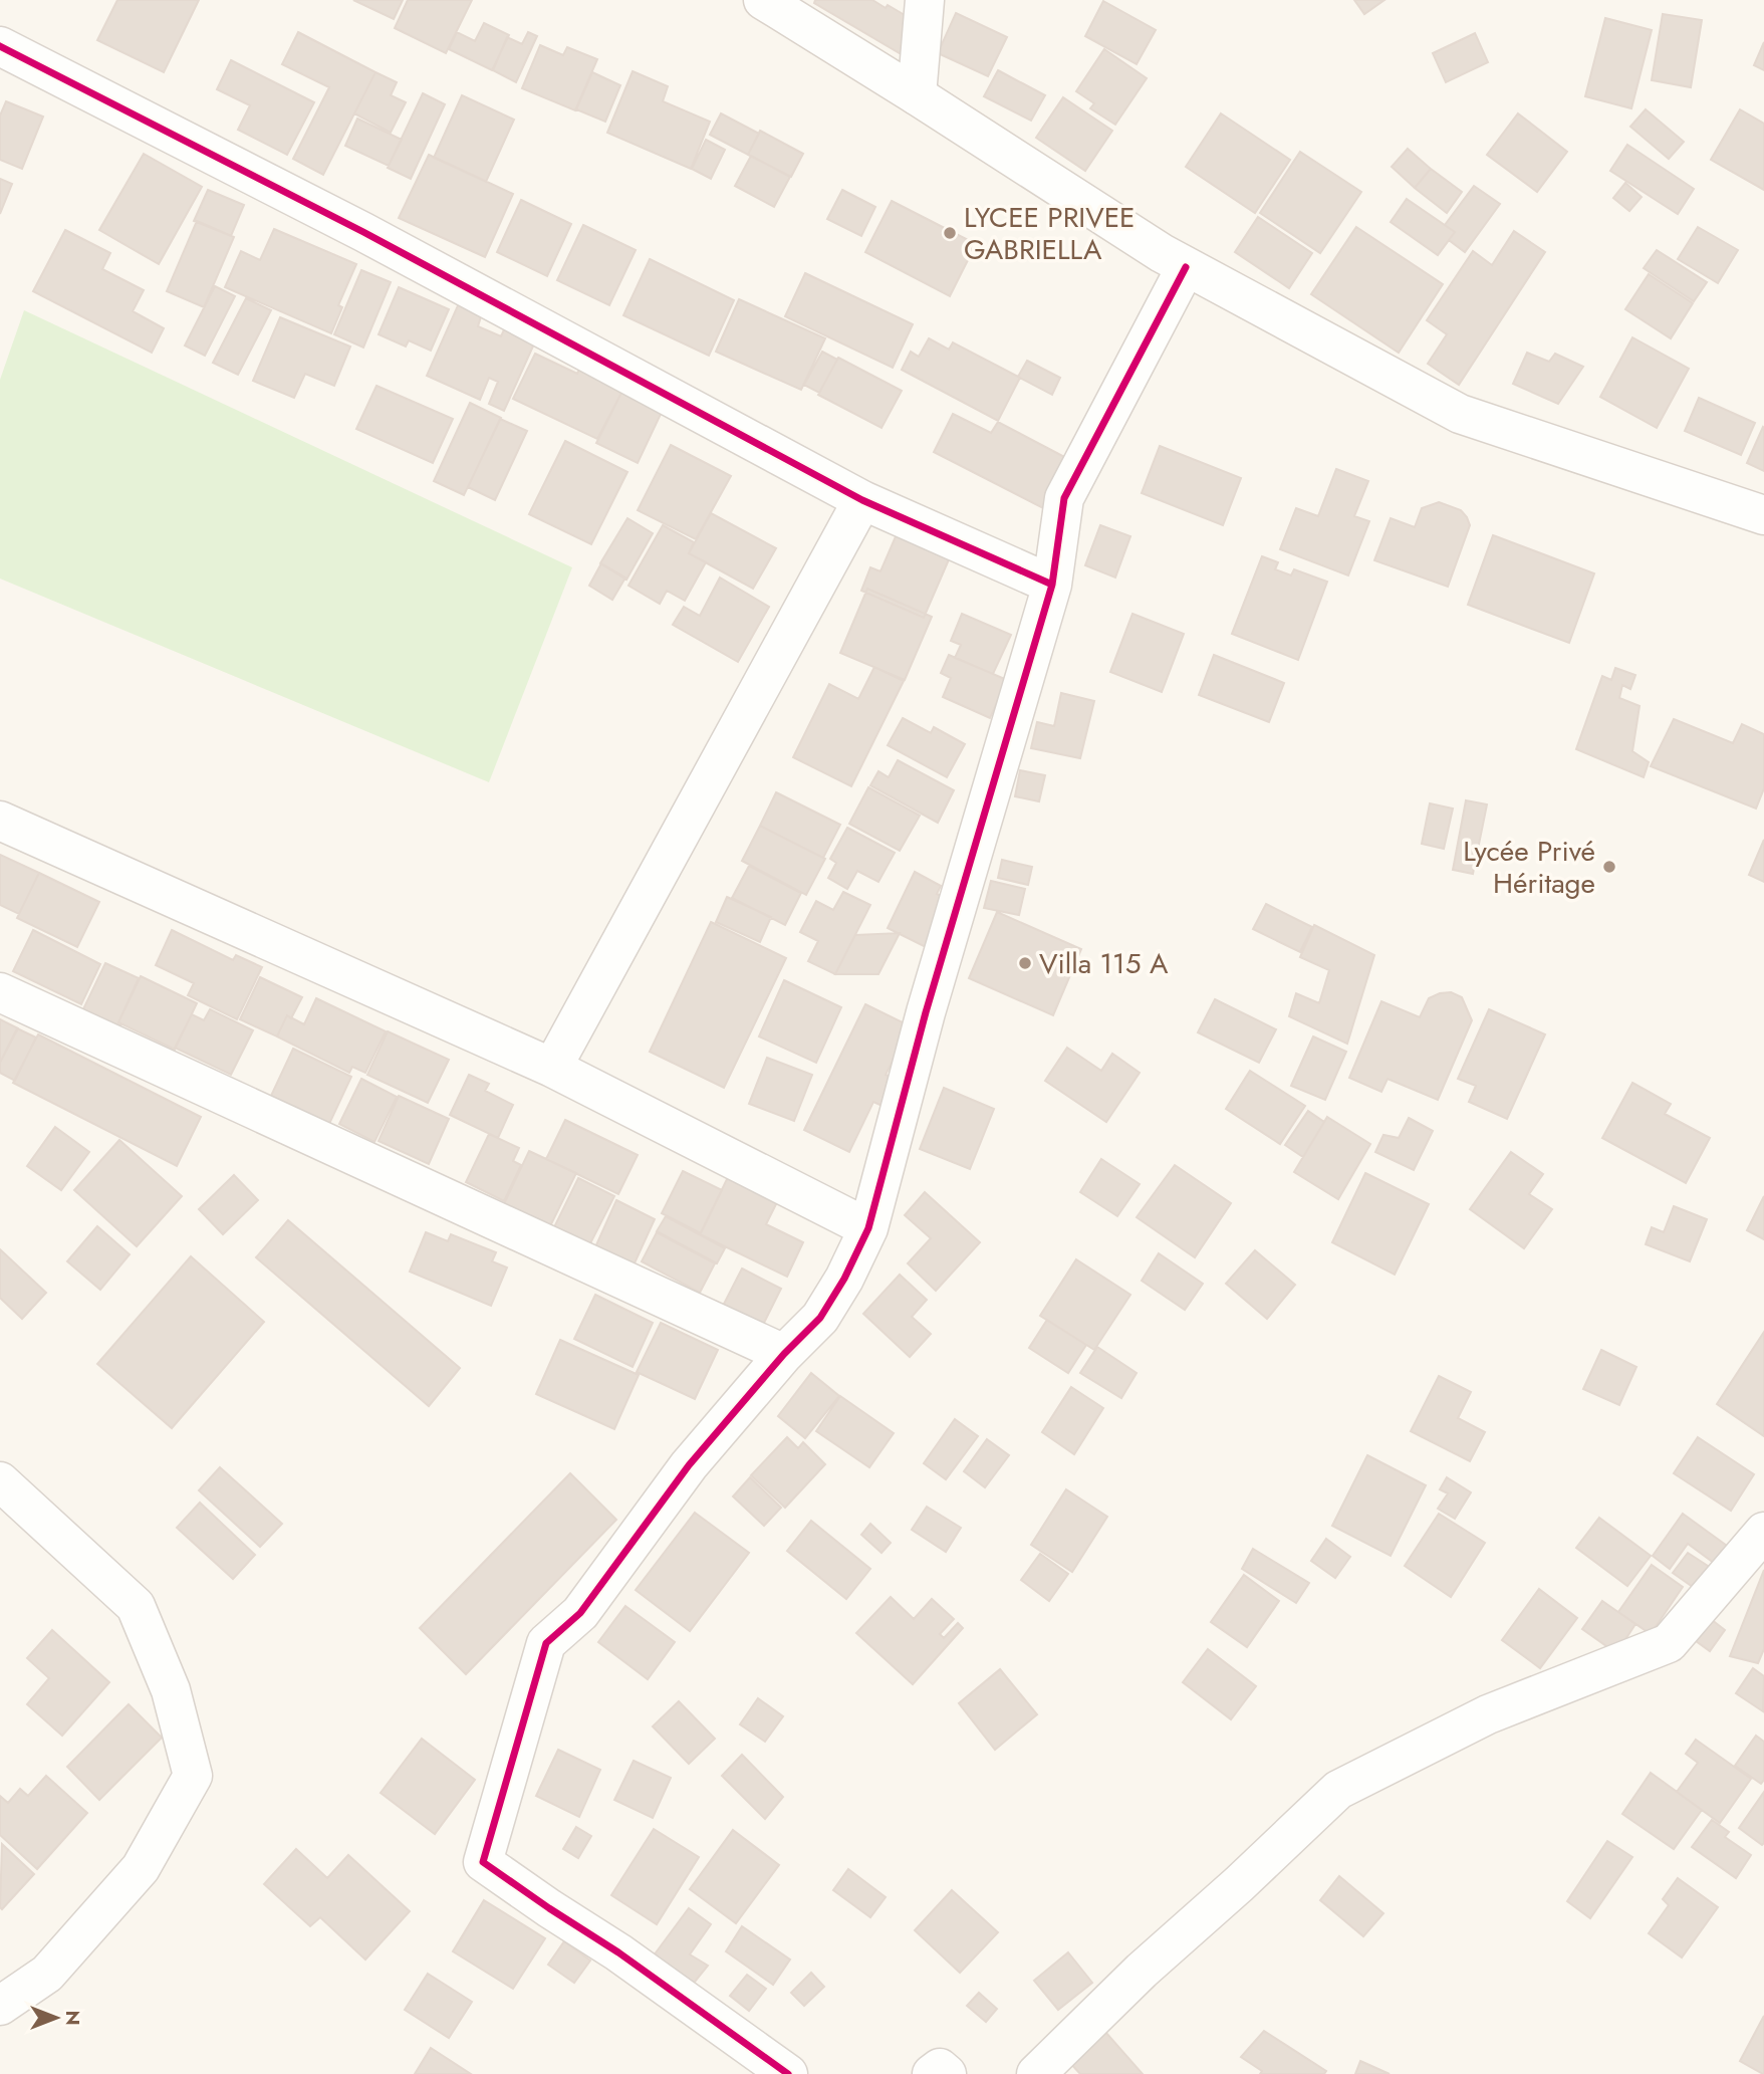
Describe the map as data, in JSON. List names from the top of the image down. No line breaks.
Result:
{"places":["LYCEE PRIVEE GABRIELLA","Lycée Privé Héritage","Villa 115 A"],"north":"right"}
